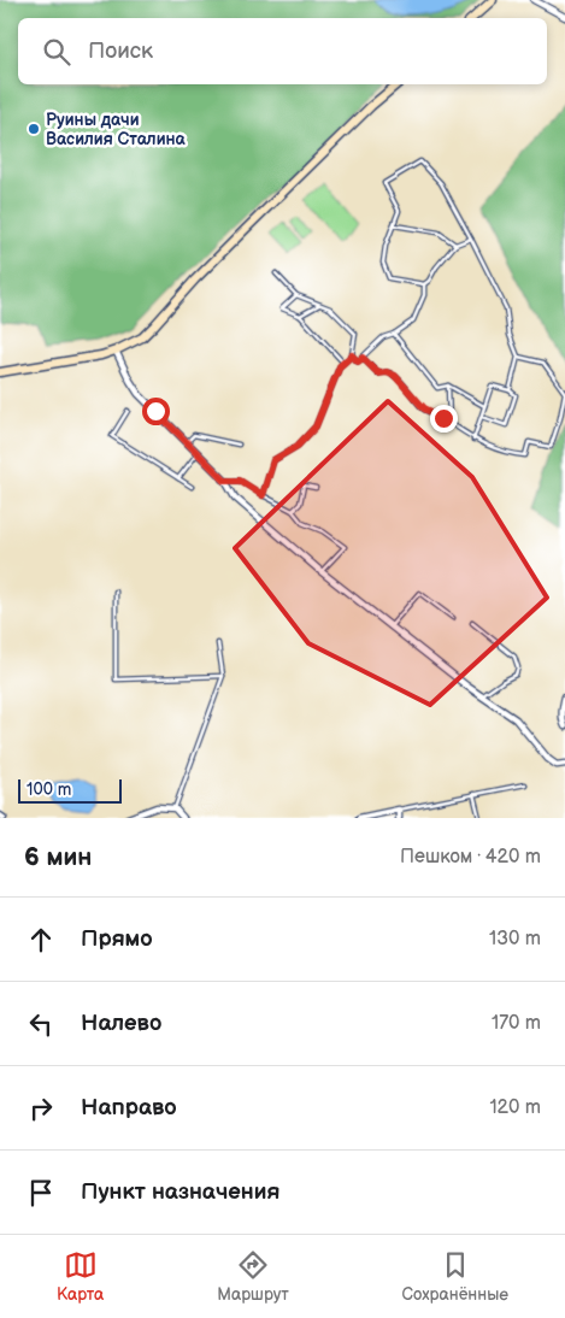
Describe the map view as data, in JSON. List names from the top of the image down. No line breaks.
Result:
{"places":["Руины дачи Василия Сталина"],"scale_bar":"100 m","page":{"search":"Поиск","scale":"100 m","heading":["6 мин","Пешком · 420 m"],"list":[["Прямо","130 m"],["Налево","170 m"],["Направо","120 m"],"Пункт назначения"],"nav":["Карта","Маршрут","Сохранённые"]}}
